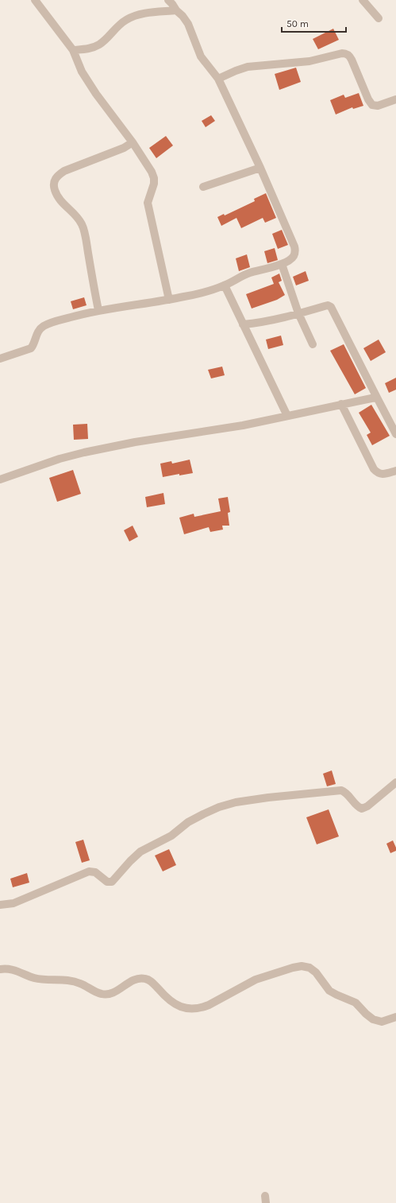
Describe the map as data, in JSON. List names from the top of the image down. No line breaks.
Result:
{"scale_bar":"50 m"}
